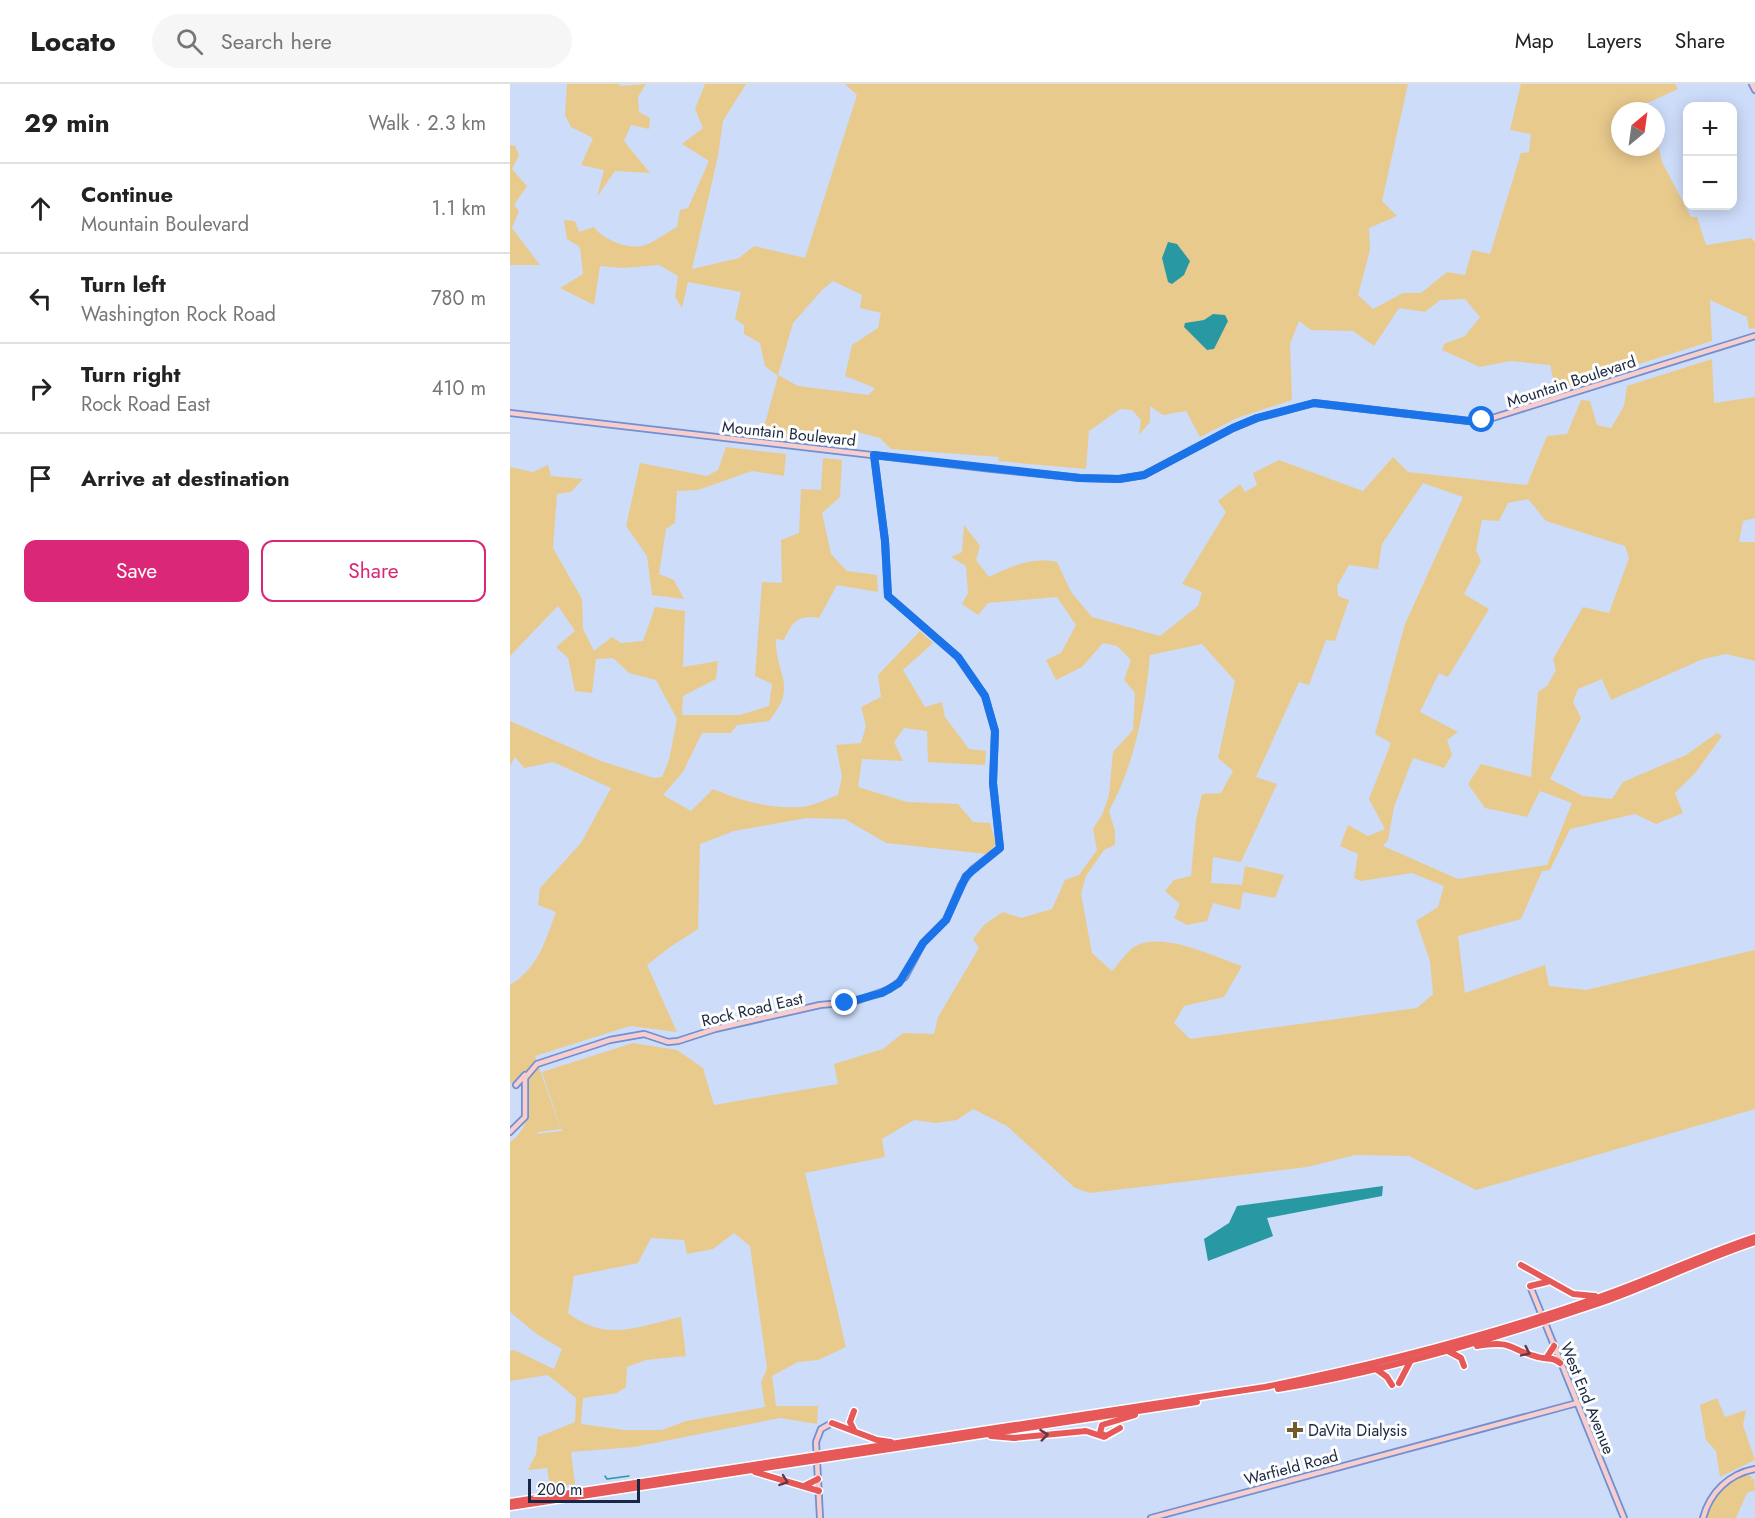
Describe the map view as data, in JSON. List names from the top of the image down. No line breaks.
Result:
{"streets":{"street":["Mountain Boulevard","Rock Road East","West End Avenue","Warfield Road"]},"crossings":[["Mountain Boulevard","Rock Road East"],["West End Avenue","Warfield Road"]],"places":{"health":["DaVita Dialysis"]},"scale_bar":"200 m","north":"top right","page":{"header":"Locato","search":"Search here","nav":["Map","Layers","Share"],"heading":["29 min","Walk · 2.3 km"],"map_buttons":["+","−"],"list":[["Continue","Mountain Boulevard","1.1 km"],["Turn left","Washington Rock Road","780 m"],["Turn right","Rock Road East","410 m"],"Arrive at destination"],"buttons":["Save","Share"],"scale":"200 m"}}
